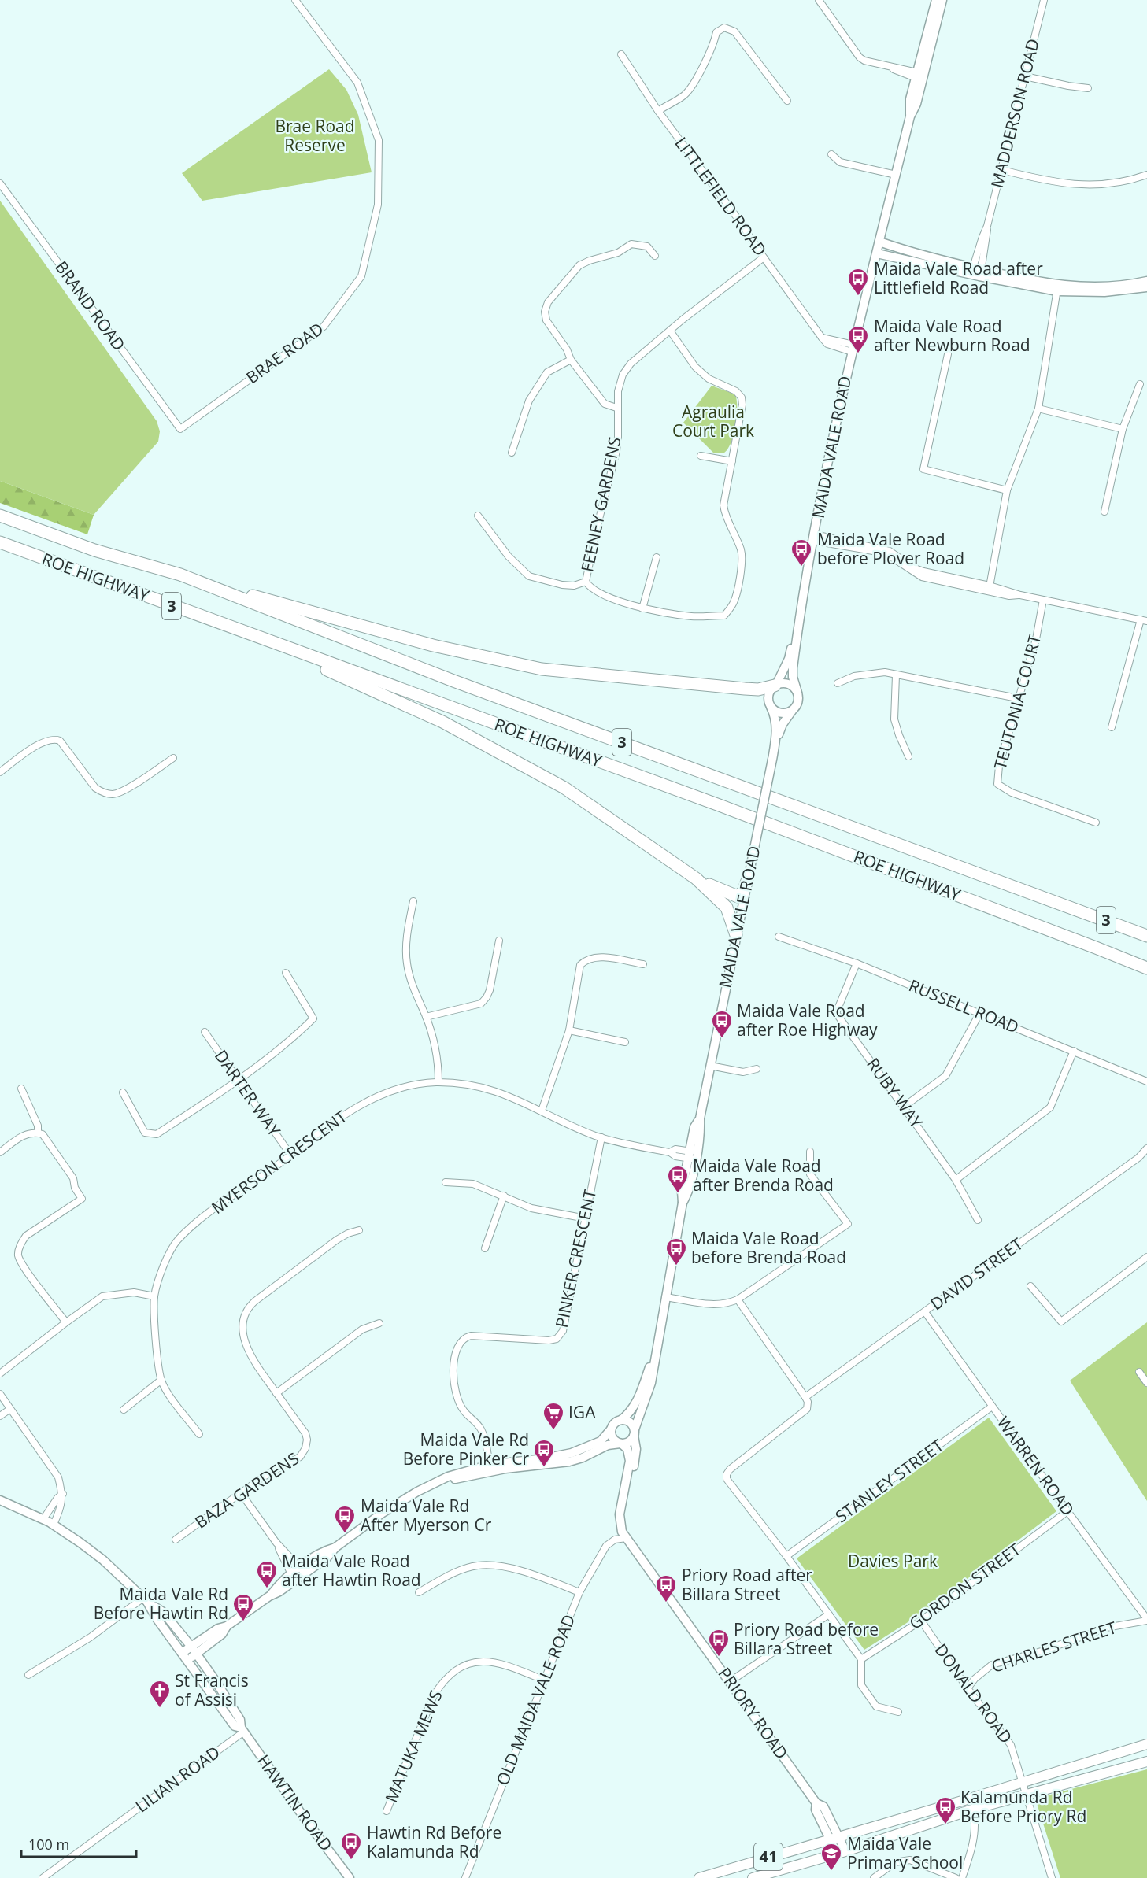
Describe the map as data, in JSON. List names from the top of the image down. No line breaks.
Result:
{"streets":{"highway":["ROE HIGHWAY","3"],"main road":["MAIDA VALE ROAD","PRIORY ROAD","HAWTIN ROAD","41"],"street":["MADDERSON ROAD","LITTLEFIELD ROAD","BRAND ROAD","BRAE ROAD","FEENEY GARDENS","TEUTONIA COURT","RUSSELL ROAD","DARTER WAY","RUBY WAY","MYERSON CRESCENT","PINKER CRESCENT","DAVID STREET","WARREN ROAD","STANLEY STREET","BAZA GARDENS","GORDON STREET","CHARLES STREET","DONALD ROAD","OLD MAIDA VALE ROAD","MATUKA MEWS","LILIAN ROAD"]},"crossings":[["LITTLEFIELD ROAD","MAIDA VALE ROAD"],["LITTLEFIELD ROAD","FEENEY GARDENS"],["BRAND ROAD","BRAE ROAD"],["MAIDA VALE ROAD","MYERSON CRESCENT"],["MAIDA VALE ROAD","PRIORY ROAD"],["RUSSELL ROAD","RUBY WAY"],["DARTER WAY","MYERSON CRESCENT"],["MYERSON CRESCENT","PINKER CRESCENT"],["DAVID STREET","WARREN ROAD"],["WARREN ROAD","STANLEY STREET"],["WARREN ROAD","GORDON STREET"],["WARREN ROAD","CHARLES STREET"],["GORDON STREET","DONALD ROAD"],["CHARLES STREET","DONALD ROAD"],["DONALD ROAD","41"],["OLD MAIDA VALE ROAD","PRIORY ROAD"],["OLD MAIDA VALE ROAD","MATUKA MEWS"],["PRIORY ROAD","41"],["LILIAN ROAD","HAWTIN ROAD"]],"parks":["Brae Road Reserve","Agraulia Court Park","Davies Park"],"places":{"bus stop":["Maida Vale Road after Littlefield Road","Maida Vale Road after Newburn Road","Maida Vale Road before Plover Road","Maida Vale Road after Roe Highway","Maida Vale Road after Brenda Road","Maida Vale Road before Brenda Road","Maida Vale Rd Before Pinker Cr","Maida Vale Rd After Myerson Cr","Maida Vale Road after Hawtin Road","Priory Road after Billara Street","Maida Vale Rd Before Hawtin Rd","Priory Road before Billara Street","Kalamunda Rd Before Priory Rd","Hawtin Rd Before Kalamunda Rd"],"supermarket":["IGA"],"church":["St Francis of Assisi"],"school or university":["Maida Vale Primary School"]},"scale_bar":"100 m"}
